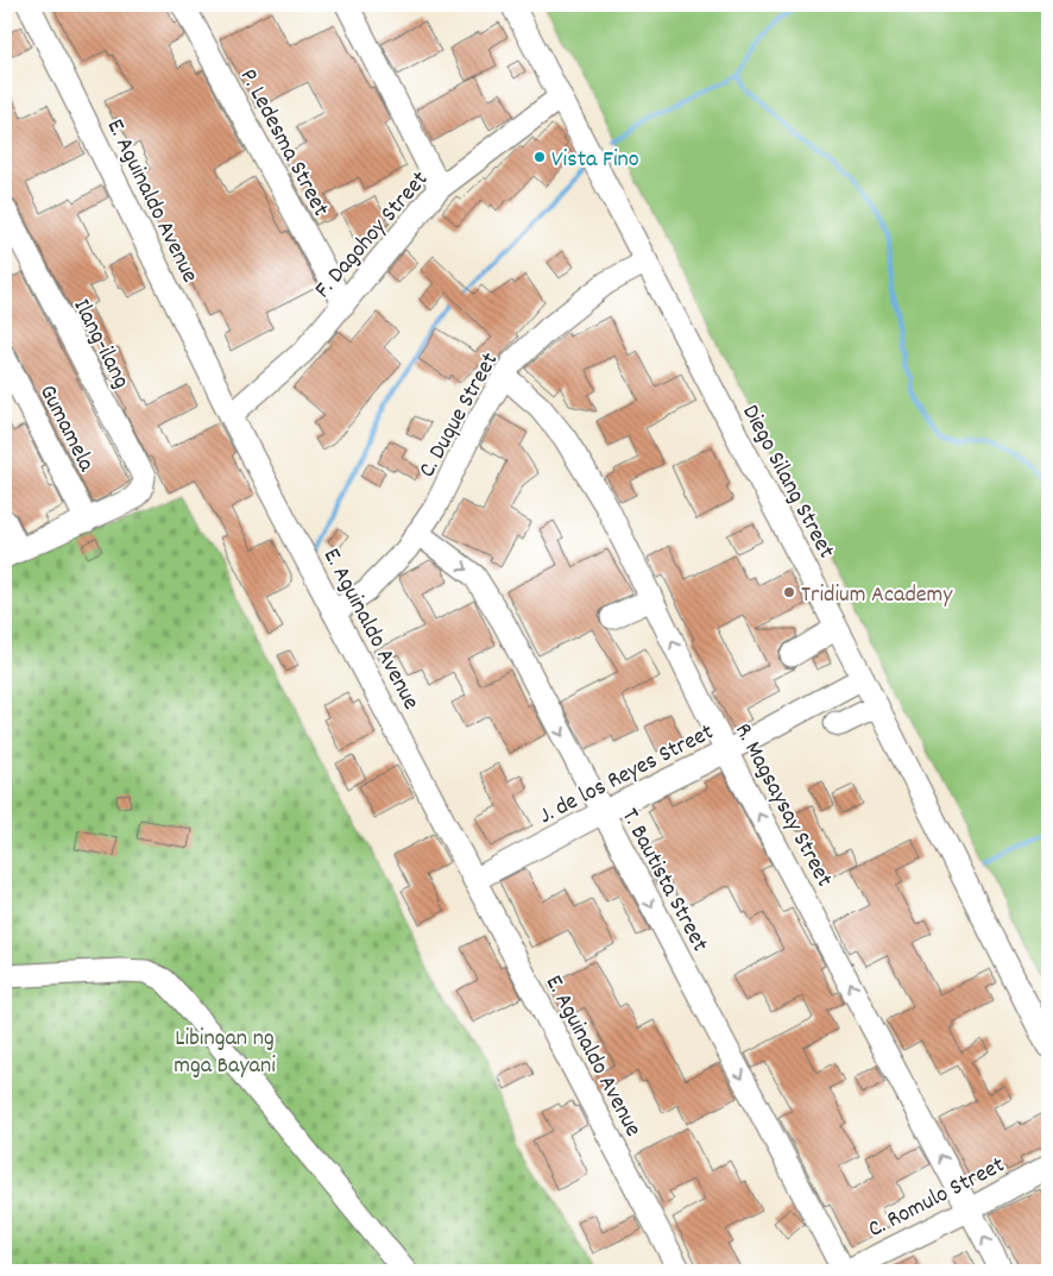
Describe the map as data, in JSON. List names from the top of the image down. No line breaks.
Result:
{"streets":{"street":["P. Ledesma Street","E. Aguinaldo Avenue","F. Dagohoy Street","Ilang-ilang","C. Duque Street","Gumamela","Diego Silang Street","J. de los Reyes Street","R. Magsaysay Street","T. Bautista Street","C. Romulo Street"]},"crossings":[["P. Ledesma Street","F. Dagohoy Street"],["E. Aguinaldo Avenue","F. Dagohoy Street"],["E. Aguinaldo Avenue","C. Duque Street"],["E. Aguinaldo Avenue","J. de los Reyes Street"],["F. Dagohoy Street","Diego Silang Street"],["Ilang-ilang","Gumamela"],["C. Duque Street","Diego Silang Street"],["C. Duque Street","R. Magsaysay Street"],["C. Duque Street","T. Bautista Street"],["Diego Silang Street","J. de los Reyes Street"],["J. de los Reyes Street","R. Magsaysay Street"],["J. de los Reyes Street","T. Bautista Street"],["R. Magsaysay Street","C. Romulo Street"],["T. Bautista Street","C. Romulo Street"]],"one_way":["R. Magsaysay Street","T. Bautista Street"],"parks":["Libingan ng mga Bayani"],"places":["Vista Fino","Tridium Academy"]}
